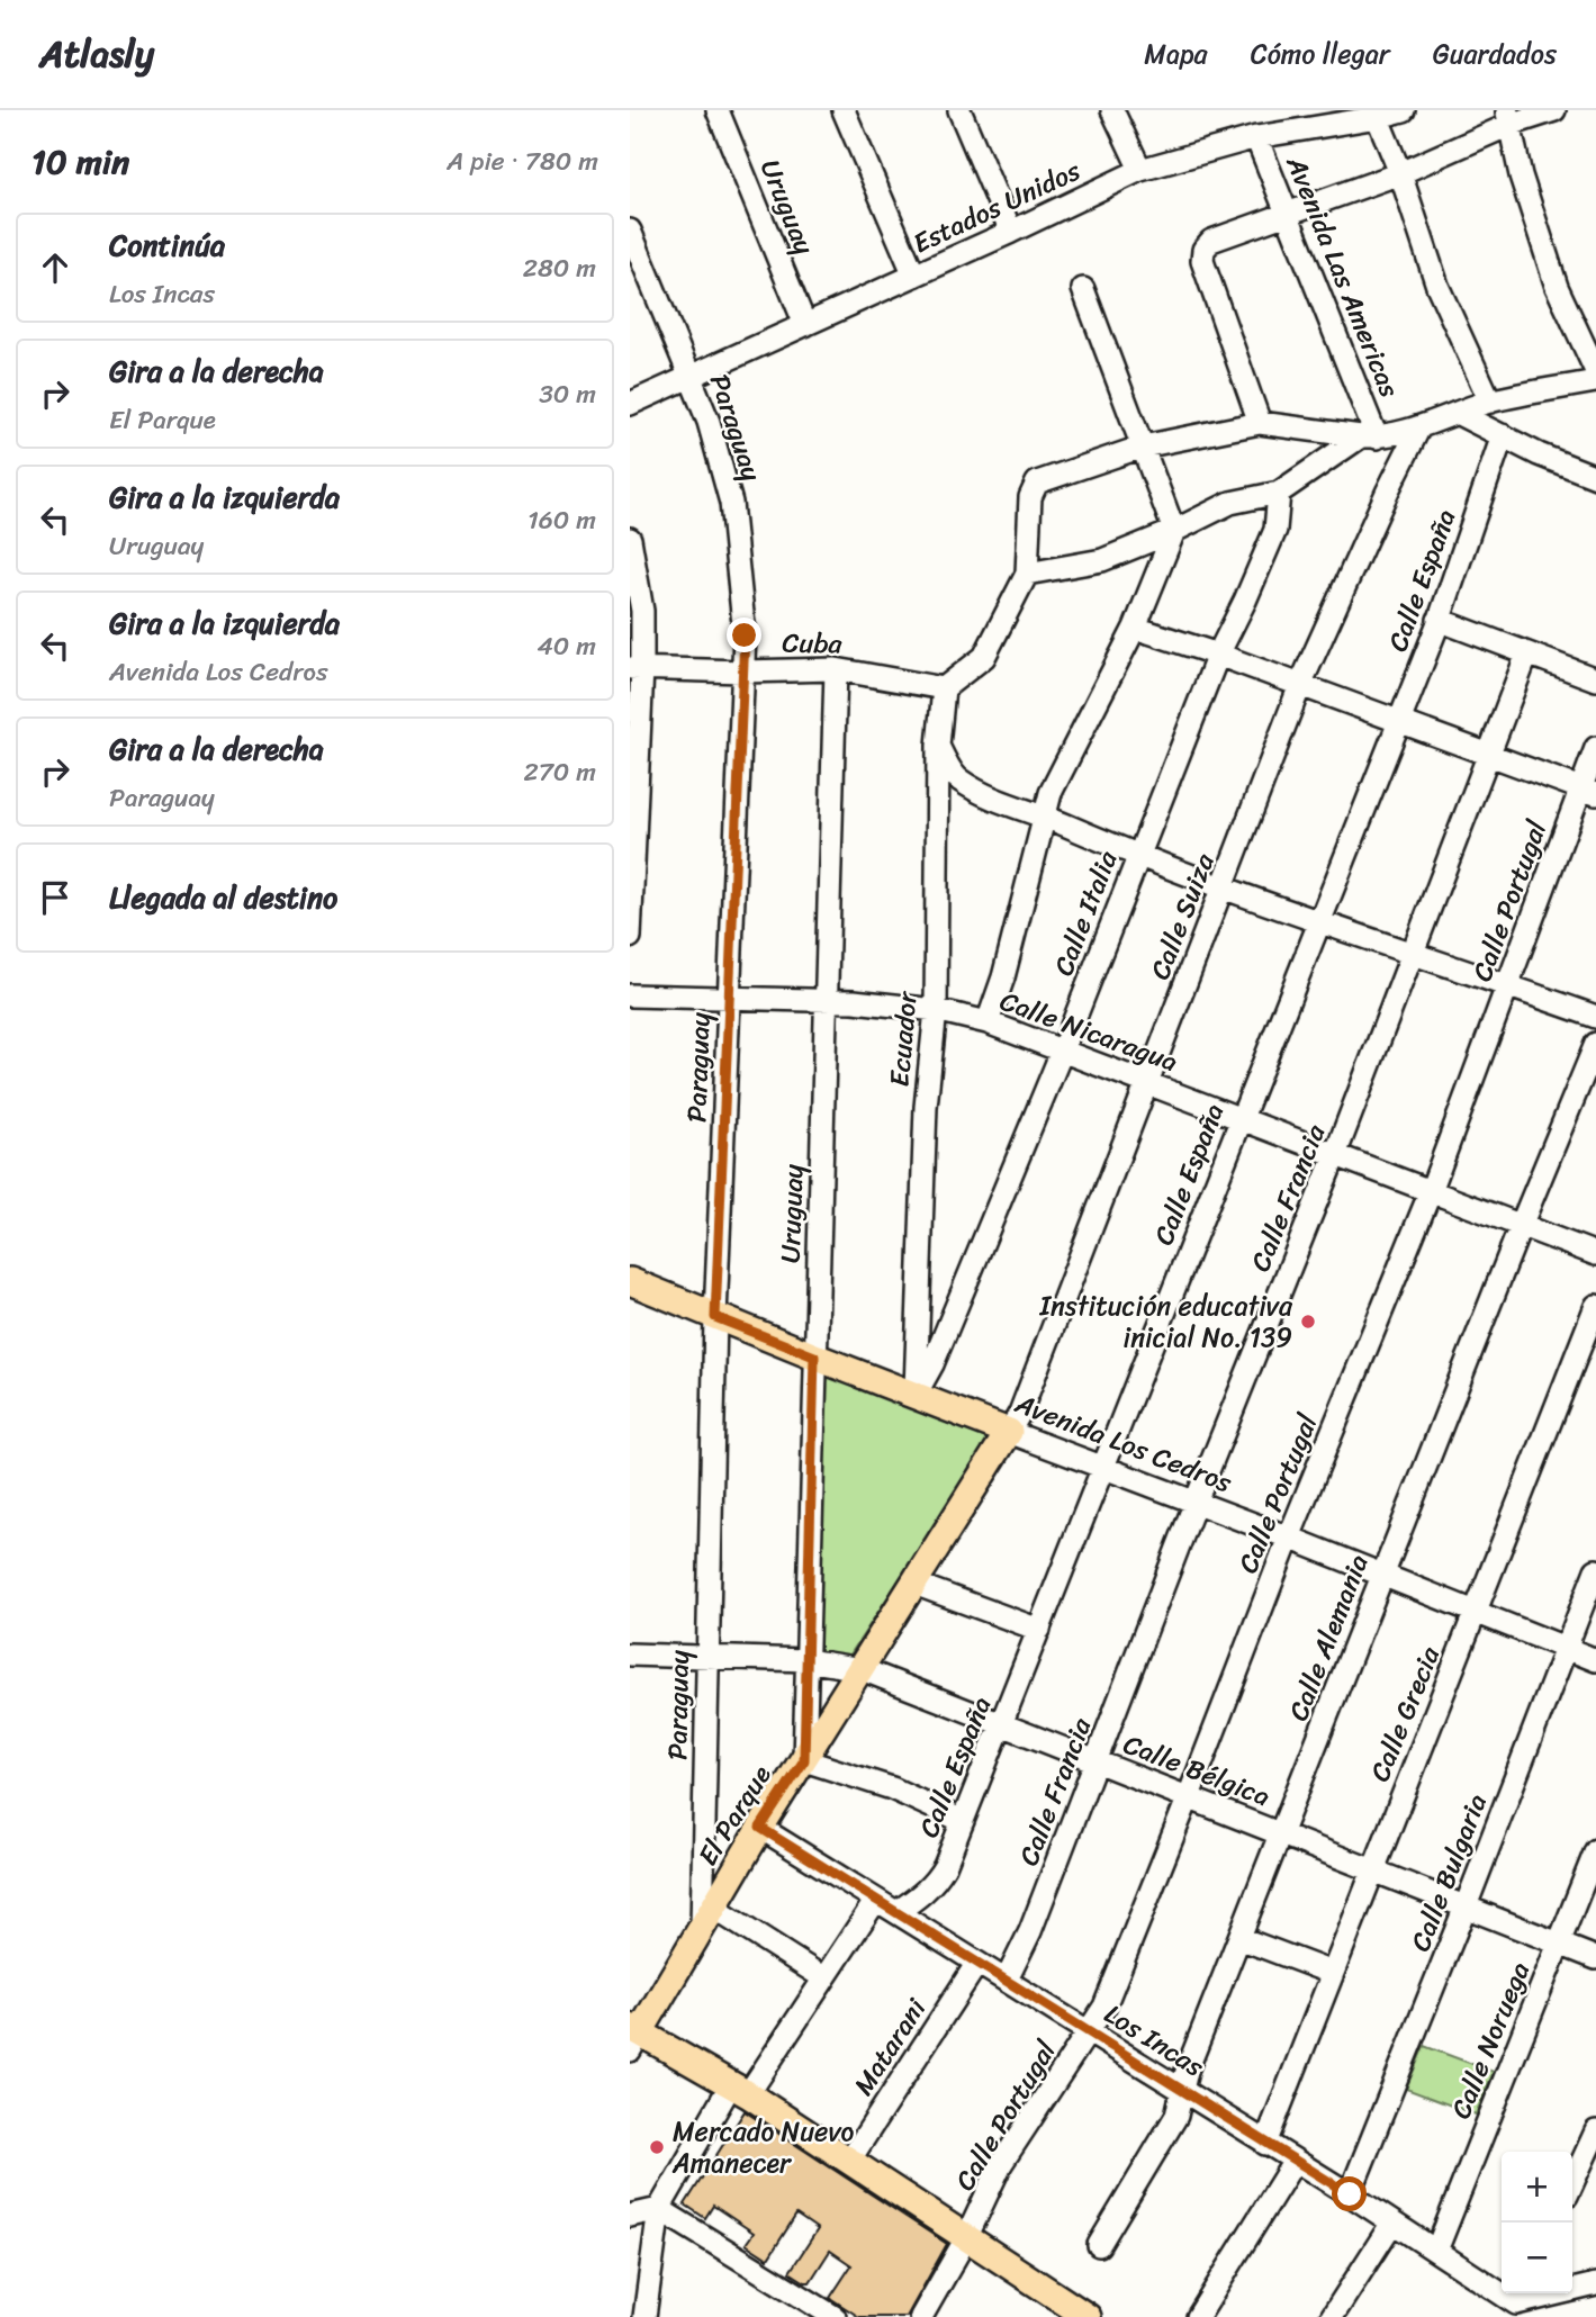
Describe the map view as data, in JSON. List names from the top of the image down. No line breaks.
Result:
{"streets":{"main road":["Avenida Los Cedros","El Parque"],"street":["Uruguay","Estados Unidos","Avenida Las Americas","Paraguay","Calle España","Cuba","Calle Portugal","Calle Italia","Calle Suiza","Calle Nicaragua","Ecuador","Calle Francia","Calle Alemania","Calle Grecia","Calle Bélgica","Calle Bulgaria","Los Incas","Calle Noruega","Matarani"]},"crossings":[["Uruguay","Estados Unidos"],["Uruguay","Cuba"],["Uruguay","Calle Nicaragua"],["Uruguay","Avenida Los Cedros"],["Uruguay","Calle Bélgica"],["Uruguay","El Parque"],["Estados Unidos","Avenida Las Americas"],["Estados Unidos","Paraguay"],["Paraguay","Cuba"],["Paraguay","Calle Nicaragua"],["Paraguay","Avenida Los Cedros"],["Paraguay","Calle Bélgica"],["Paraguay","El Parque"],["Calle España","Calle Nicaragua"],["Calle España","Avenida Los Cedros"],["Calle España","Calle Bélgica"],["Calle España","Los Incas"],["Cuba","Ecuador"],["Calle Portugal","Calle Nicaragua"],["Calle Portugal","Avenida Los Cedros"],["Calle Portugal","Calle Bélgica"],["Calle Portugal","Los Incas"],["Calle Italia","Calle Nicaragua"],["Calle Italia","Ecuador"],["Calle Italia","Avenida Los Cedros"],["Calle Suiza","Calle Nicaragua"],["Calle Suiza","Avenida Los Cedros"],["Calle Suiza","El Parque"],["Calle Nicaragua","Ecuador"],["Calle Nicaragua","Calle Francia"],["Calle Nicaragua","Calle Alemania"],["Ecuador","Avenida Los Cedros"],["Calle Francia","Avenida Los Cedros"],["Calle Francia","Calle Bélgica"],["Calle Francia","Los Incas"],["Avenida Los Cedros","Calle Alemania"],["Avenida Los Cedros","Calle Grecia"],["Avenida Los Cedros","El Parque"],["Avenida Los Cedros","Calle Bulgaria"],["Calle Alemania","Calle Bélgica"],["Calle Alemania","Los Incas"],["Calle Grecia","Calle Bélgica"],["Calle Grecia","Los Incas"],["Calle Bélgica","El Parque"],["Calle Bélgica","Calle Bulgaria"],["Calle Bélgica","Calle Noruega"],["El Parque","Los Incas"],["Calle Bulgaria","Los Incas"],["Los Incas","Calle Noruega"],["Los Incas","Matarani"]],"places":["Institución educativa inicial No. 139","Mercado Nuevo Amanecer"],"page":{"header":"Atlasly","nav":["Mapa","Cómo llegar","Guardados"],"heading":["10 min","A pie · 780 m"],"list":[["Continúa","Los Incas","280 m"],["Gira a la derecha","El Parque","30 m"],["Gira a la izquierda","Uruguay","160 m"],["Gira a la izquierda","Avenida Los Cedros","40 m"],["Gira a la derecha","Paraguay","270 m"],"Llegada al destino"],"map_buttons":["+","−"]}}
